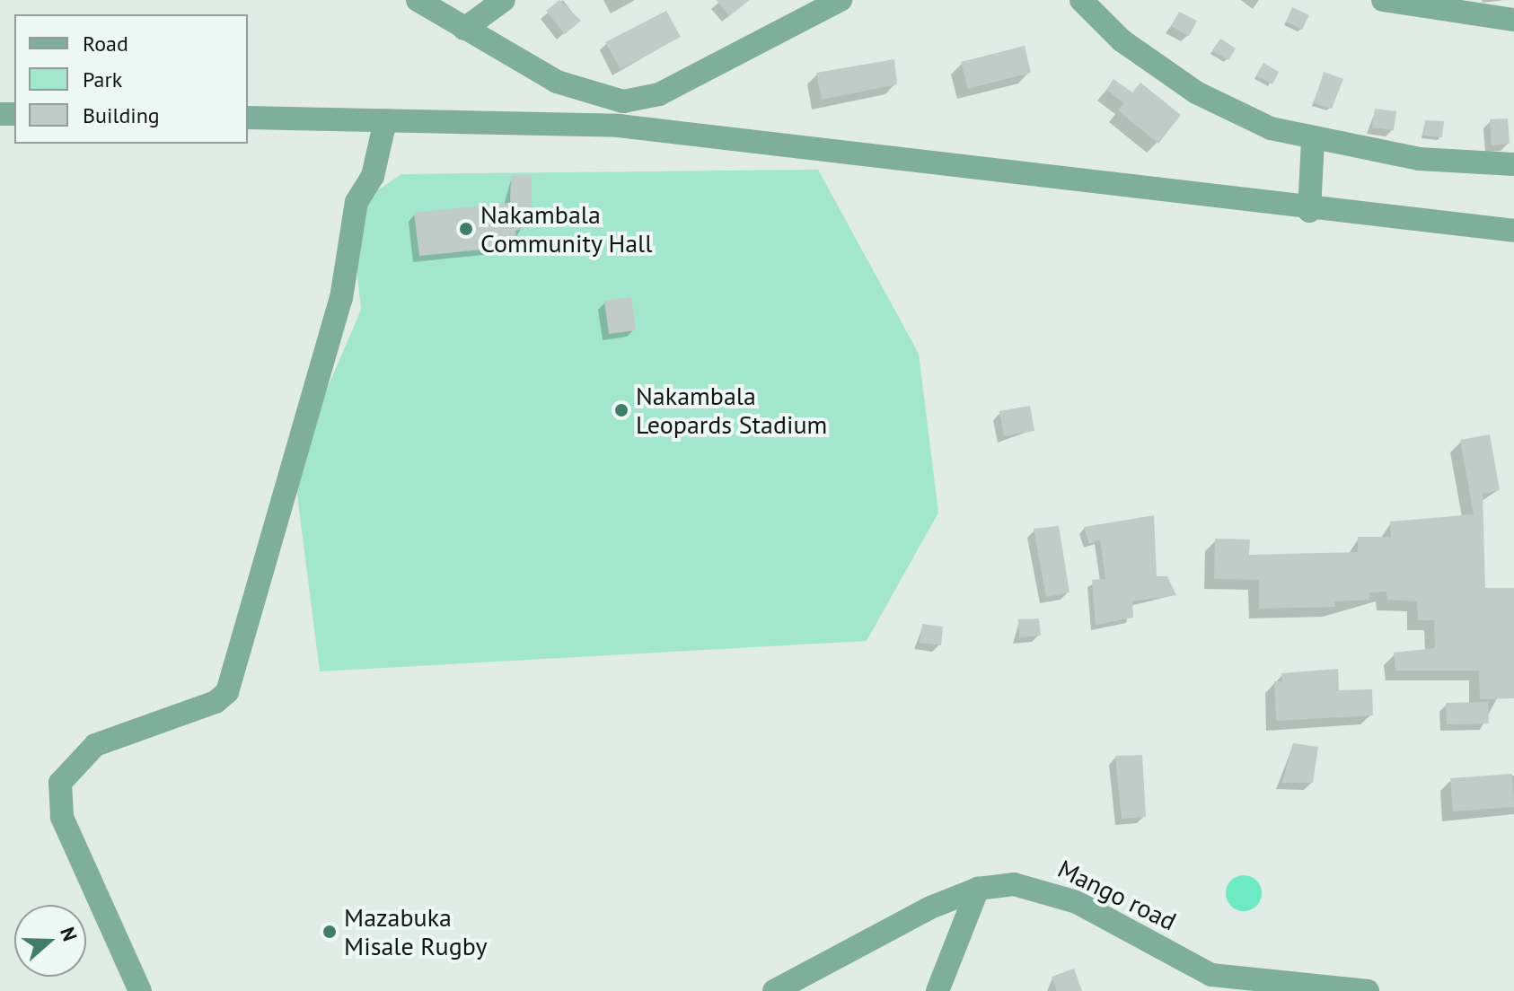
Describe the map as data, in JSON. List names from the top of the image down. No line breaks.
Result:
{"streets":{"street":["Mango road"]},"places":["Nakambala Community Hall","Nakambala Leopards Stadium","Mazabuka Misale Rugby"],"legend":["Road","Park","Building"],"north":"right"}
